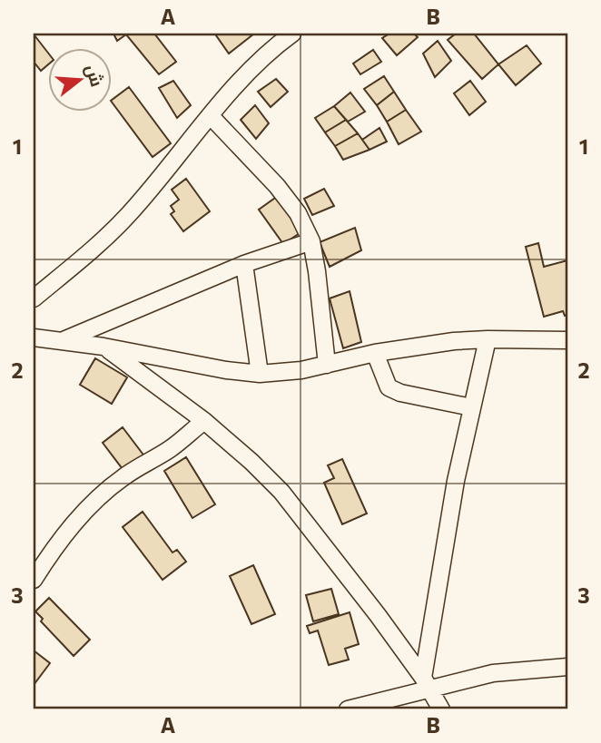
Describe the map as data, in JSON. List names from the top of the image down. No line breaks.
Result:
{"north":"right","grid":{"columns":["A","B"],"rows":["1","2","3"]}}
